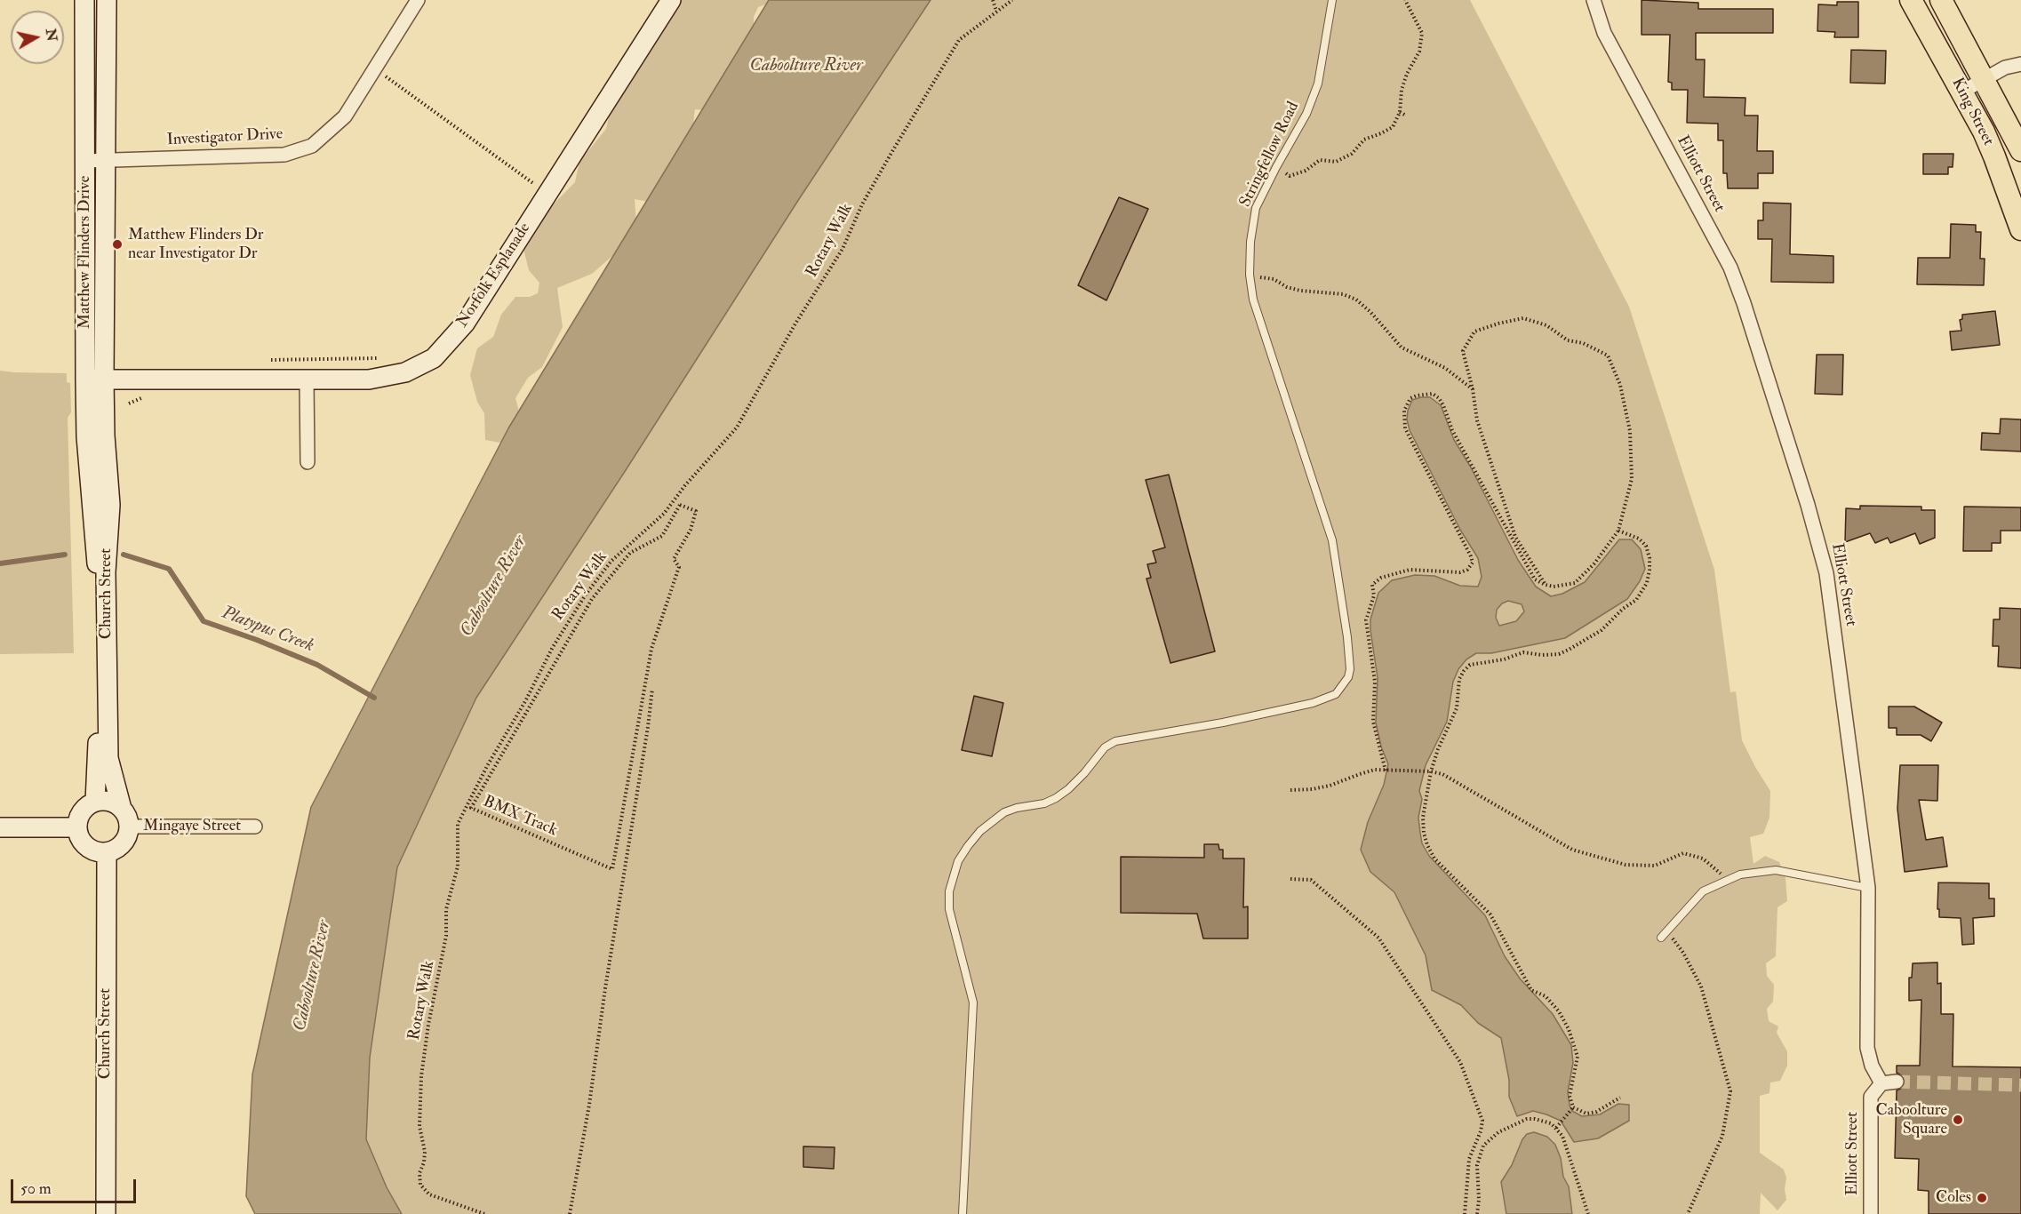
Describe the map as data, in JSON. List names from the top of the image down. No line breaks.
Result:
{"streets":{"main road":["King Street"],"street":["Investigator Drive","Elliott Street","Matthew Flinders Drive","Norfolk Esplanade","Church Street","Mingaye Street"],"lane":["Stringfellow Road"],"path":["Rotary Walk","BMX Track"]},"crossings":[["Investigator Drive","Matthew Flinders Drive"],["Matthew Flinders Drive","Norfolk Esplanade"],["Matthew Flinders Drive","Church Street"],["Church Street","Mingaye Street"]],"water":["Caboolture River","Platypus Creek"],"places":["Matthew Flinders Dr near Investigator Dr","Caboolture Square","Coles"],"scale_bar":"50 m","north":"right"}
